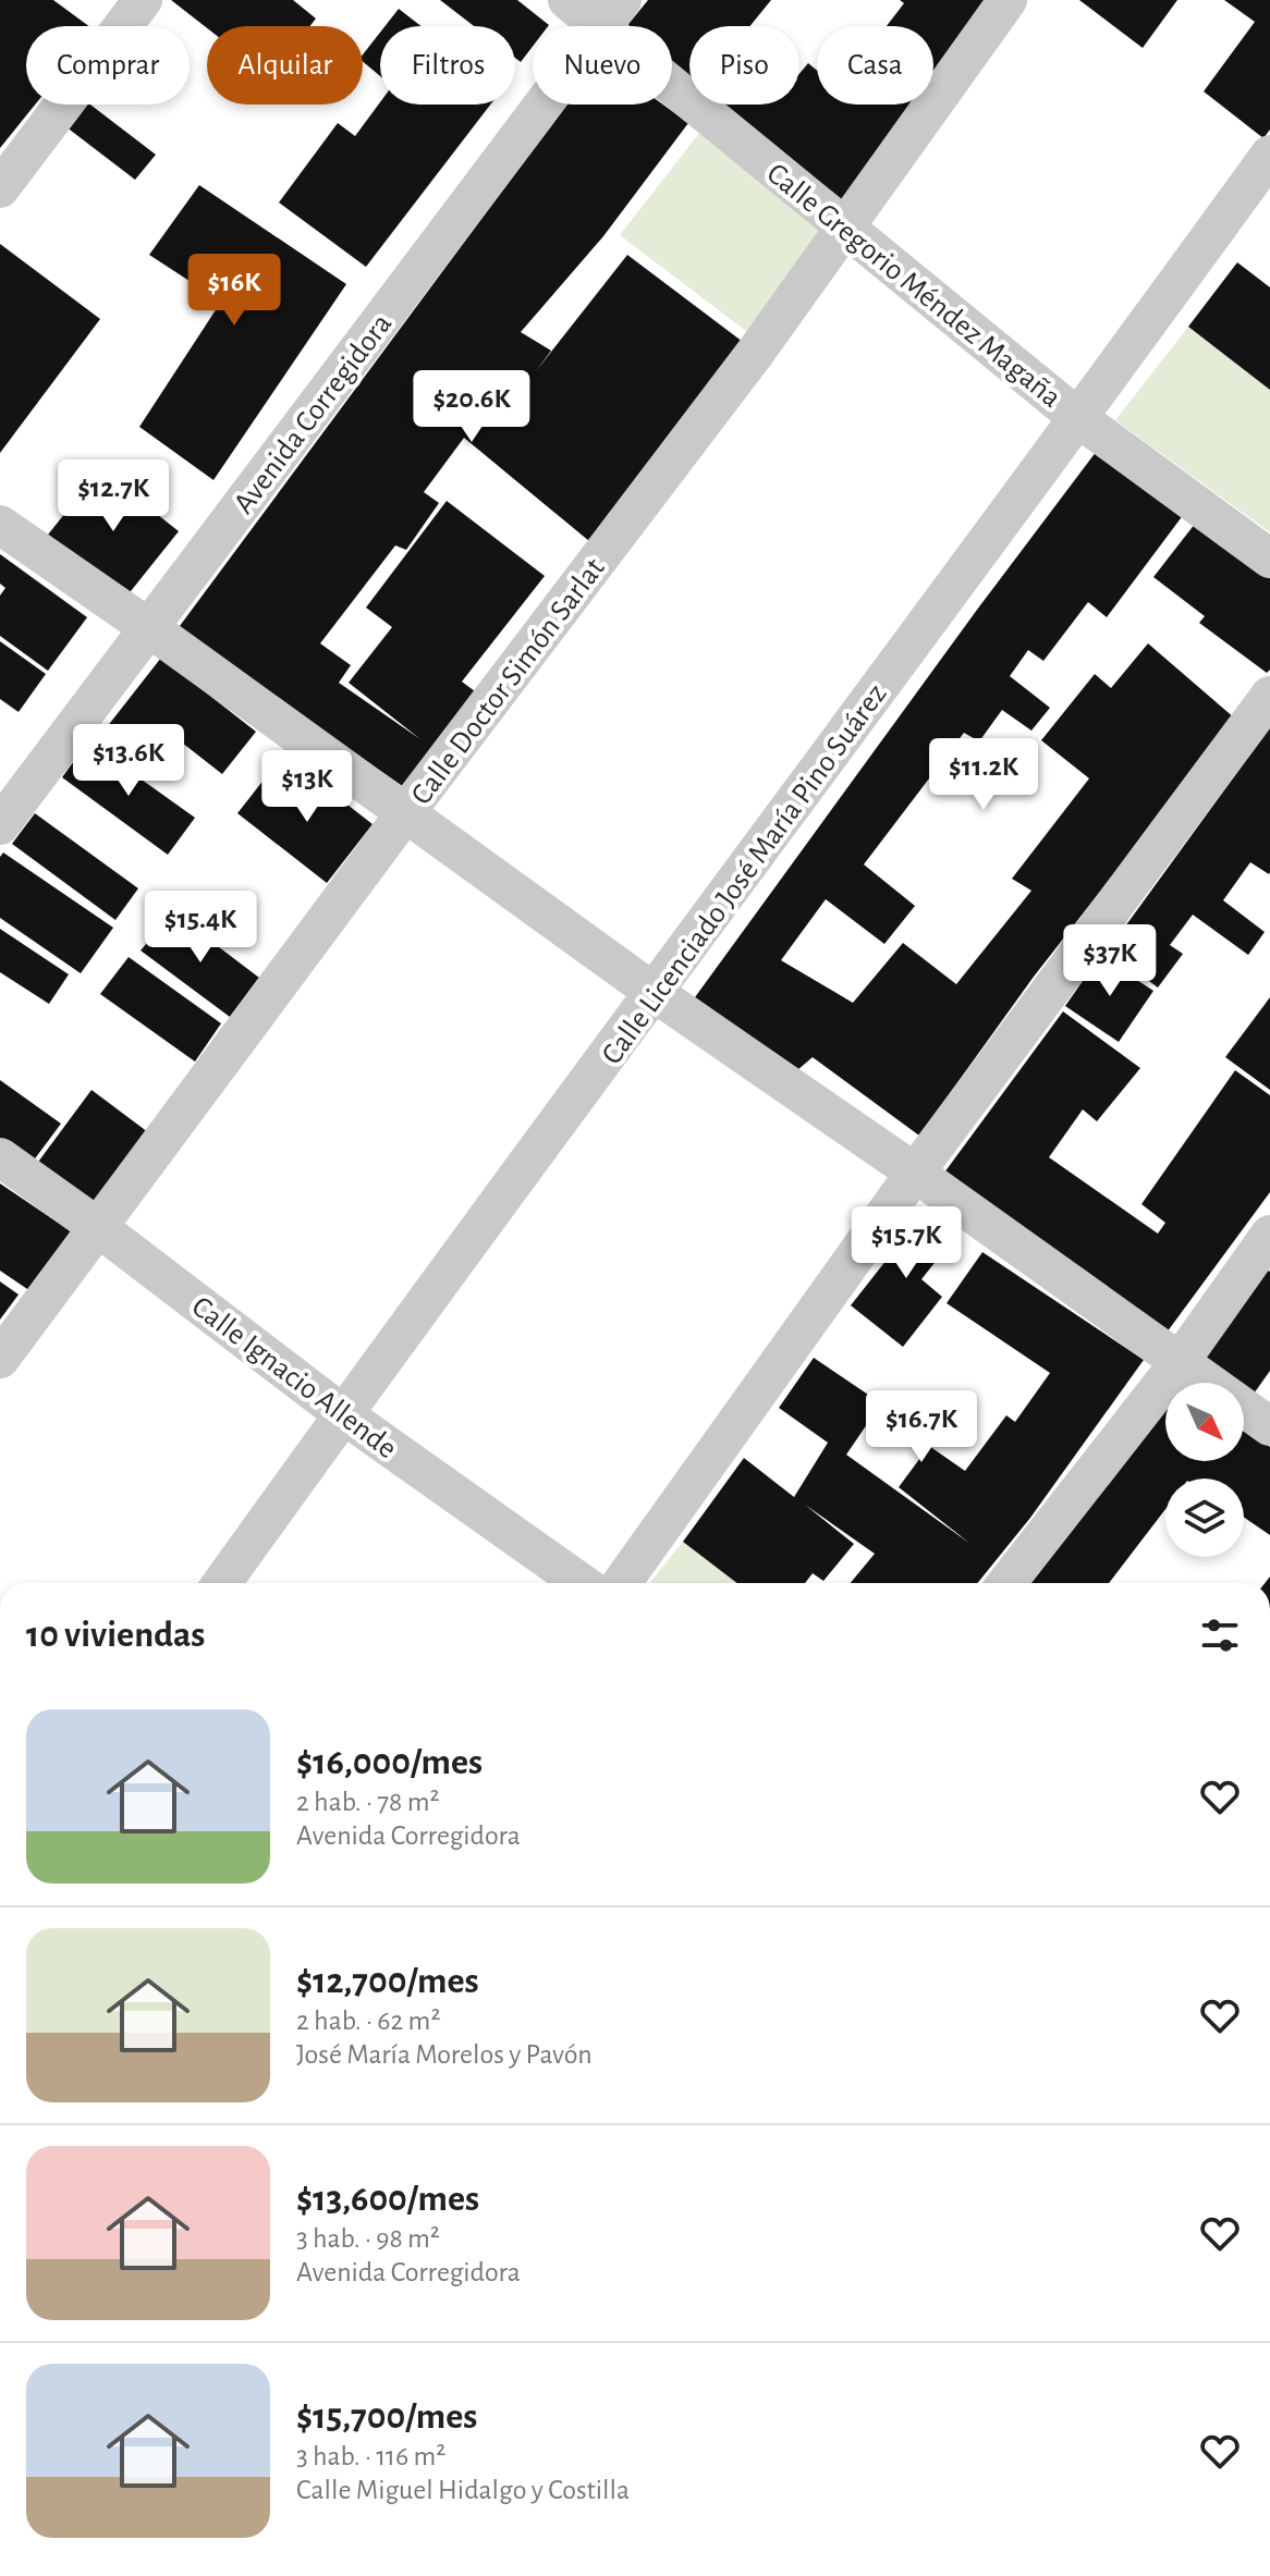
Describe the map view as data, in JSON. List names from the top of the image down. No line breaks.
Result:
{"streets":{"street":["Calle Gregorio Méndez Magaña","Avenida Corregidora","Calle Doctor Simón Sarlat","Calle Licenciado José María Pino Suárez","Calle Ignacio Allende"]},"crossings":[["Calle Gregorio Méndez Magaña","Avenida Corregidora"],["Calle Gregorio Méndez Magaña","Calle Doctor Simón Sarlat"],["Calle Gregorio Méndez Magaña","Calle Licenciado José María Pino Suárez"],["Calle Doctor Simón Sarlat","Calle Ignacio Allende"],["Calle Licenciado José María Pino Suárez","Calle Ignacio Allende"]],"north":"bottom right","page":{"chip":["Comprar","Alquilar","Filtros","Nuevo","Piso","Casa"],"price":["$16K","$20.6K","$12.7K","$13.6K","$11.2K","$13K","$15.4K","$37K","$15.7K","$16.7K"],"heading":"10 viviendas","list":[{"name":"$16,000/mes","note":"2 hab. · 78 m² · Avenida Corregidora"},{"name":"$12,700/mes","note":"2 hab. · 62 m² · José María Morelos y Pavón"},{"name":"$13,600/mes","note":"3 hab. · 98 m² · Avenida Corregidora"},{"name":"$15,700/mes","note":"3 hab. · 116 m² · Calle Miguel Hidalgo y Costilla"}]}}
